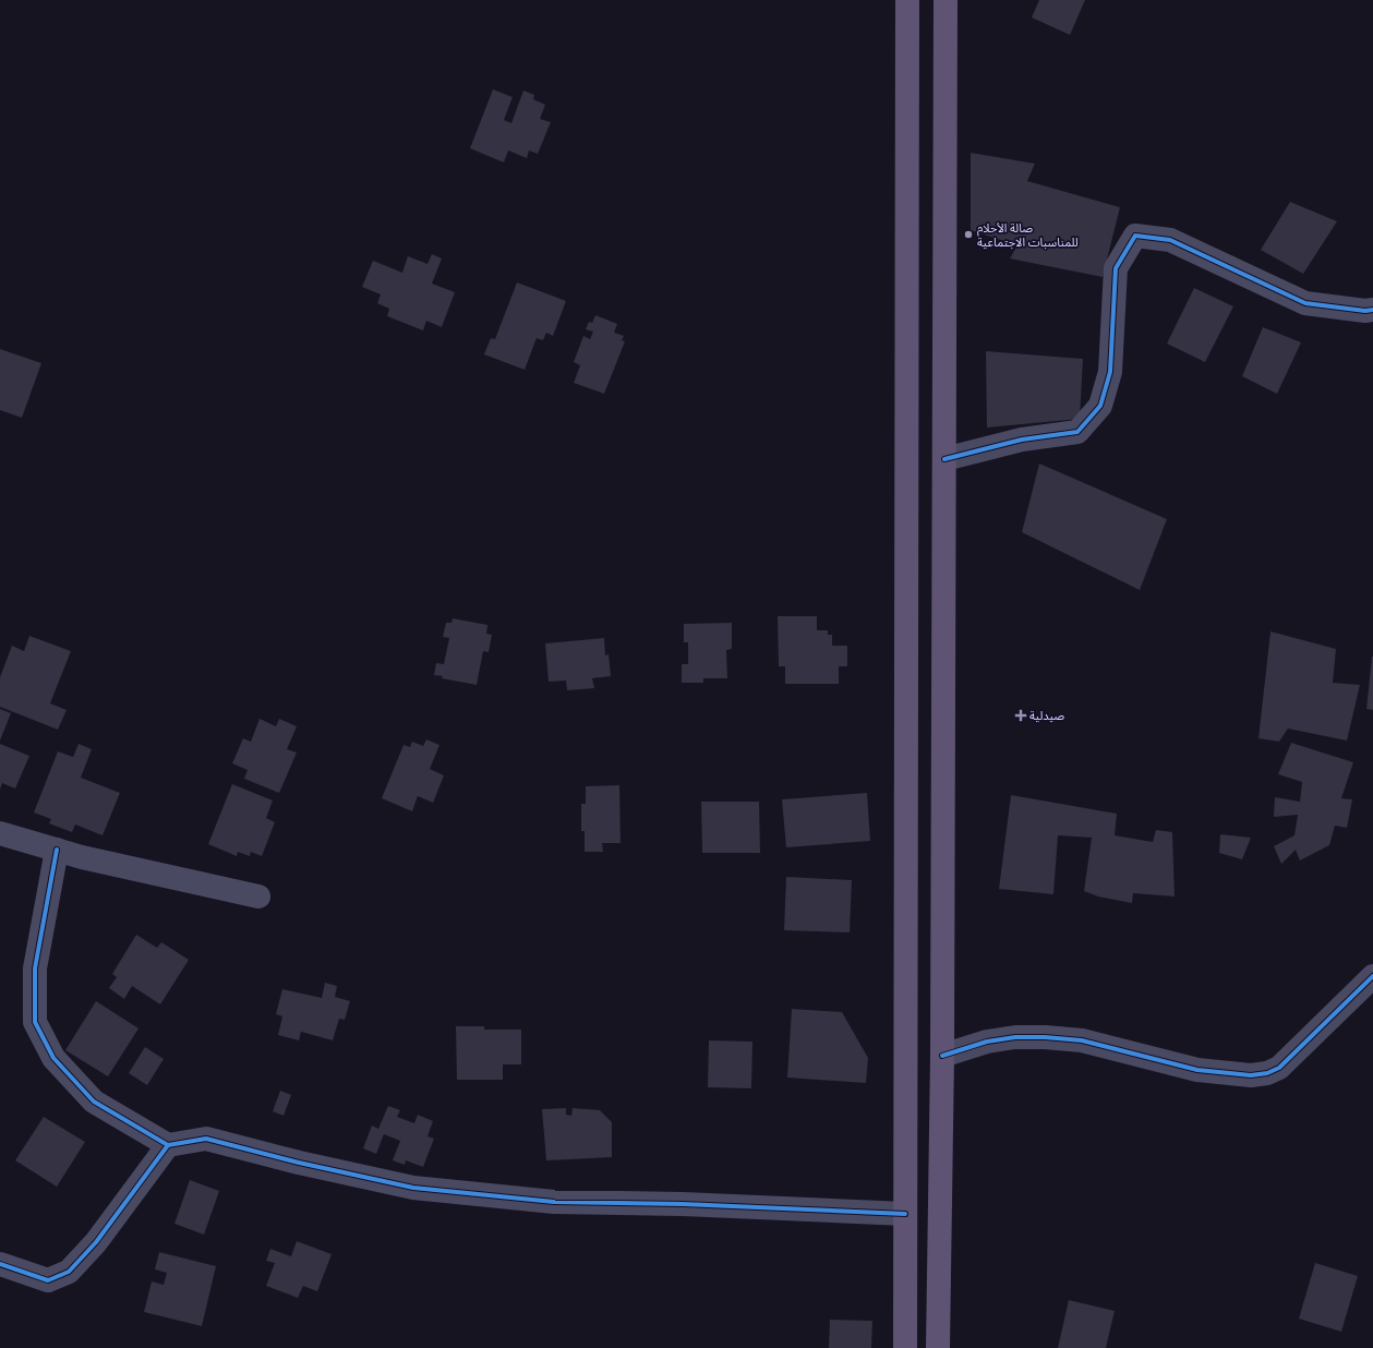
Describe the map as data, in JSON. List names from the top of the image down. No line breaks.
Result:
{"places":{"other":["صالة الأحلام للمناسبات الاجتماعية"],"health":["صيدلية"]}}
